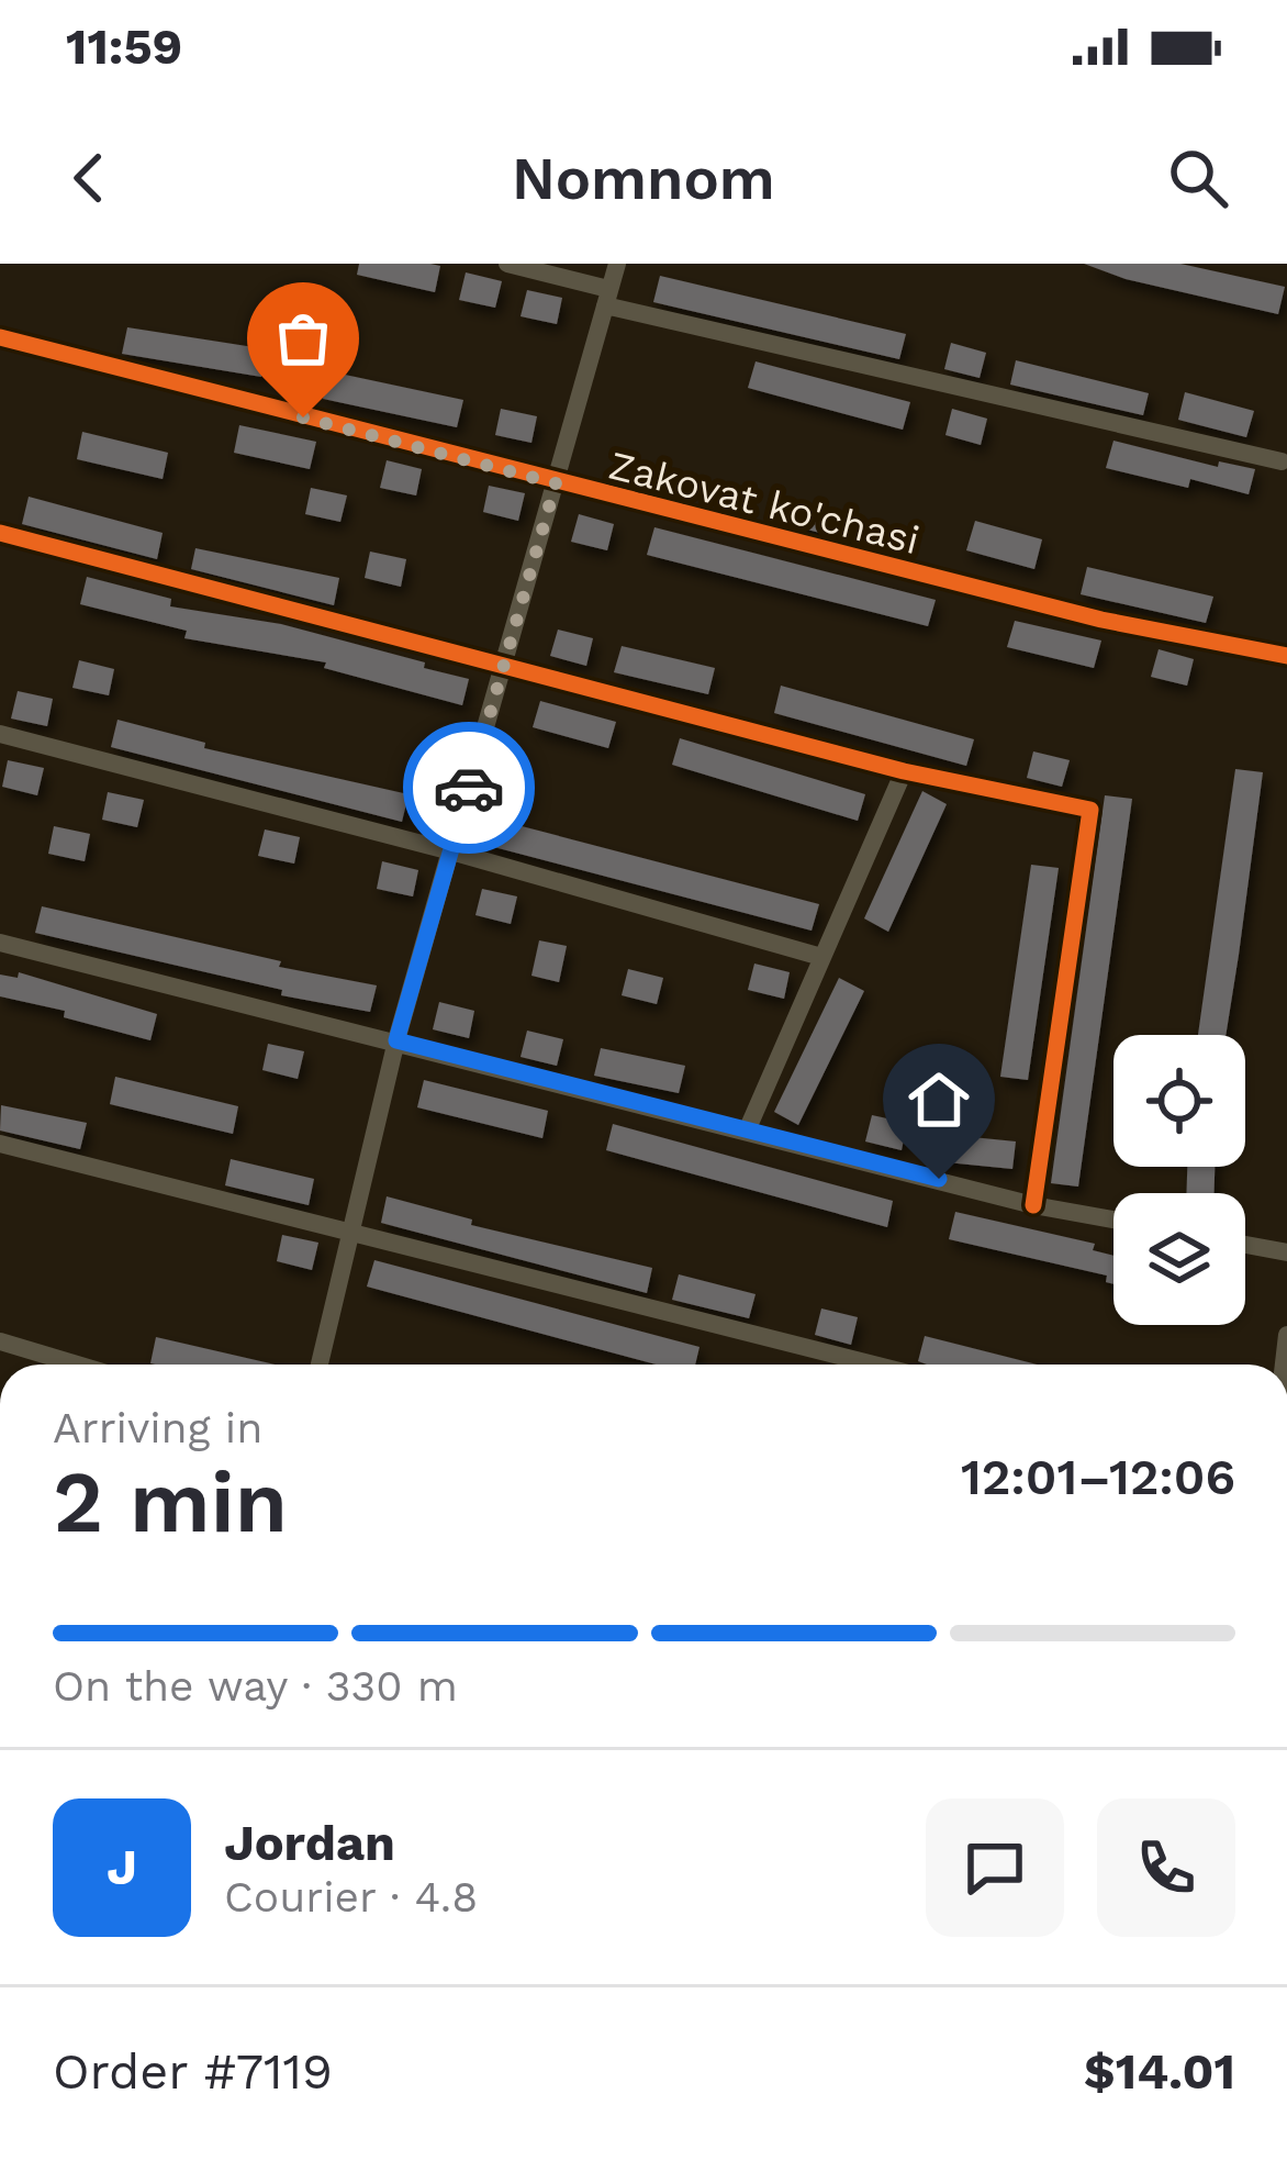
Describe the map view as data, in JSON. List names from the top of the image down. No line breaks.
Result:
{"streets":{"street":["Zakovat ko'chasi"]},"page":{"status":"11:59","header":"Nomnom","heading":["2 min","Arriving in","12:01–12:06"],"panel":["Jordan","Courier · 4.8","Order #7119","$14.01"],"bar":"On the way · 330 m","round":"J"}}
